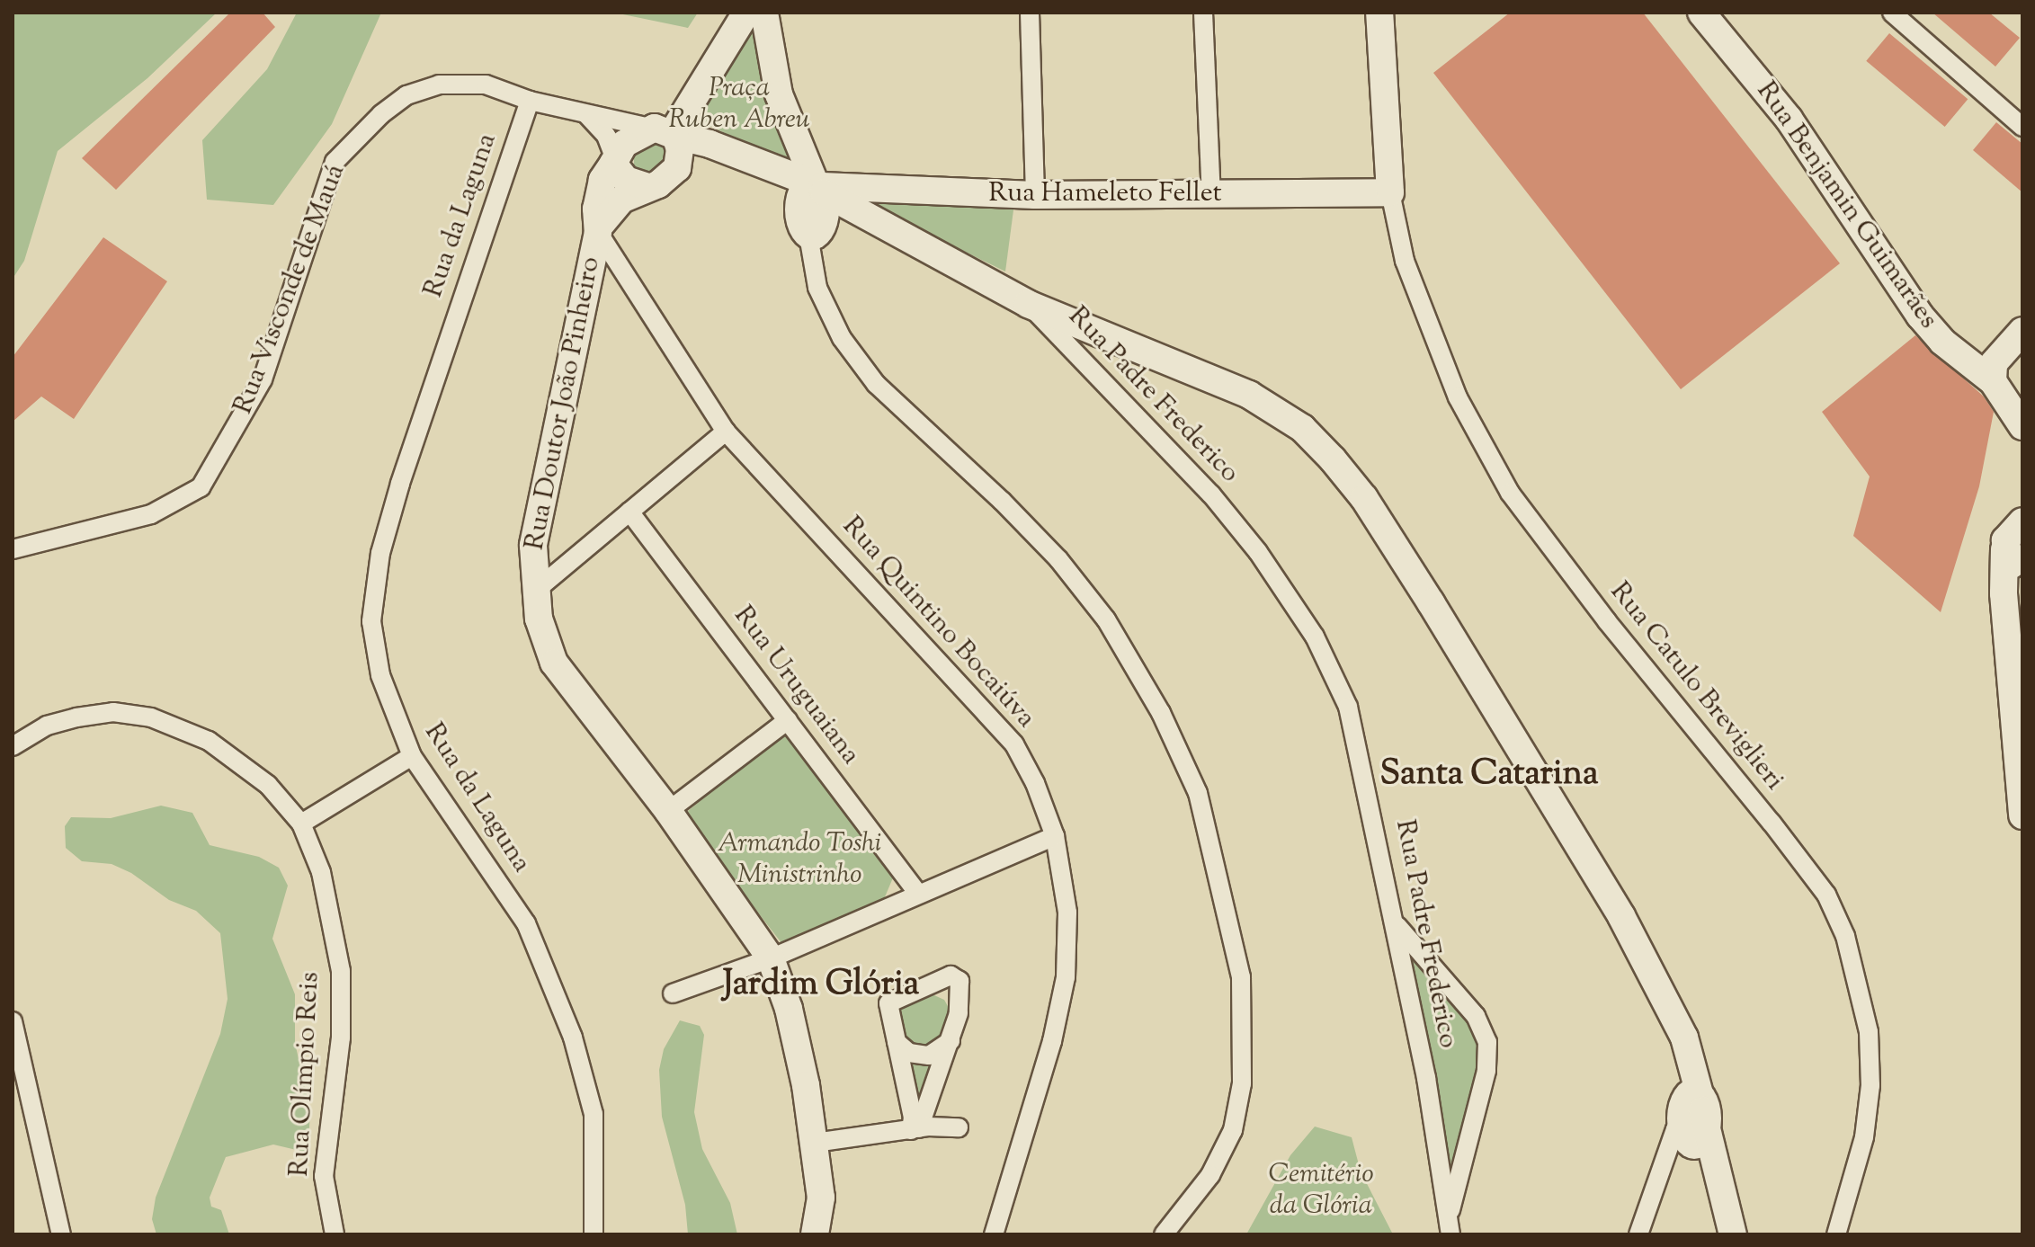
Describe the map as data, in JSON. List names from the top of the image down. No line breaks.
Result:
{"streets":{"street":["Rua Hameleto Fellet","Rua Benjamin Guimarães","Rua da Laguna","Rua Visconde de Mauá","Rua Padre Frederico","Rua Doutor João Pinheiro","Rua Quintino Bocaiúva","Rua Uruguaiana","Rua Catulo Breviglieri","Rua Olímpio Reis"]},"crossings":[["Rua Hameleto Fellet","Rua Visconde de Mauá"],["Rua Hameleto Fellet","Rua Catulo Breviglieri"],["Rua da Laguna","Rua Visconde de Mauá"],["Rua Visconde de Mauá","Rua Doutor João Pinheiro"],["Rua Doutor João Pinheiro","Rua Quintino Bocaiúva"]],"districts":["Santa Catarina","Jardim Glória"],"parks":["Praça Ruben Abreu","Armando Toshi Ministrinho","Cemitério da Glória"]}
